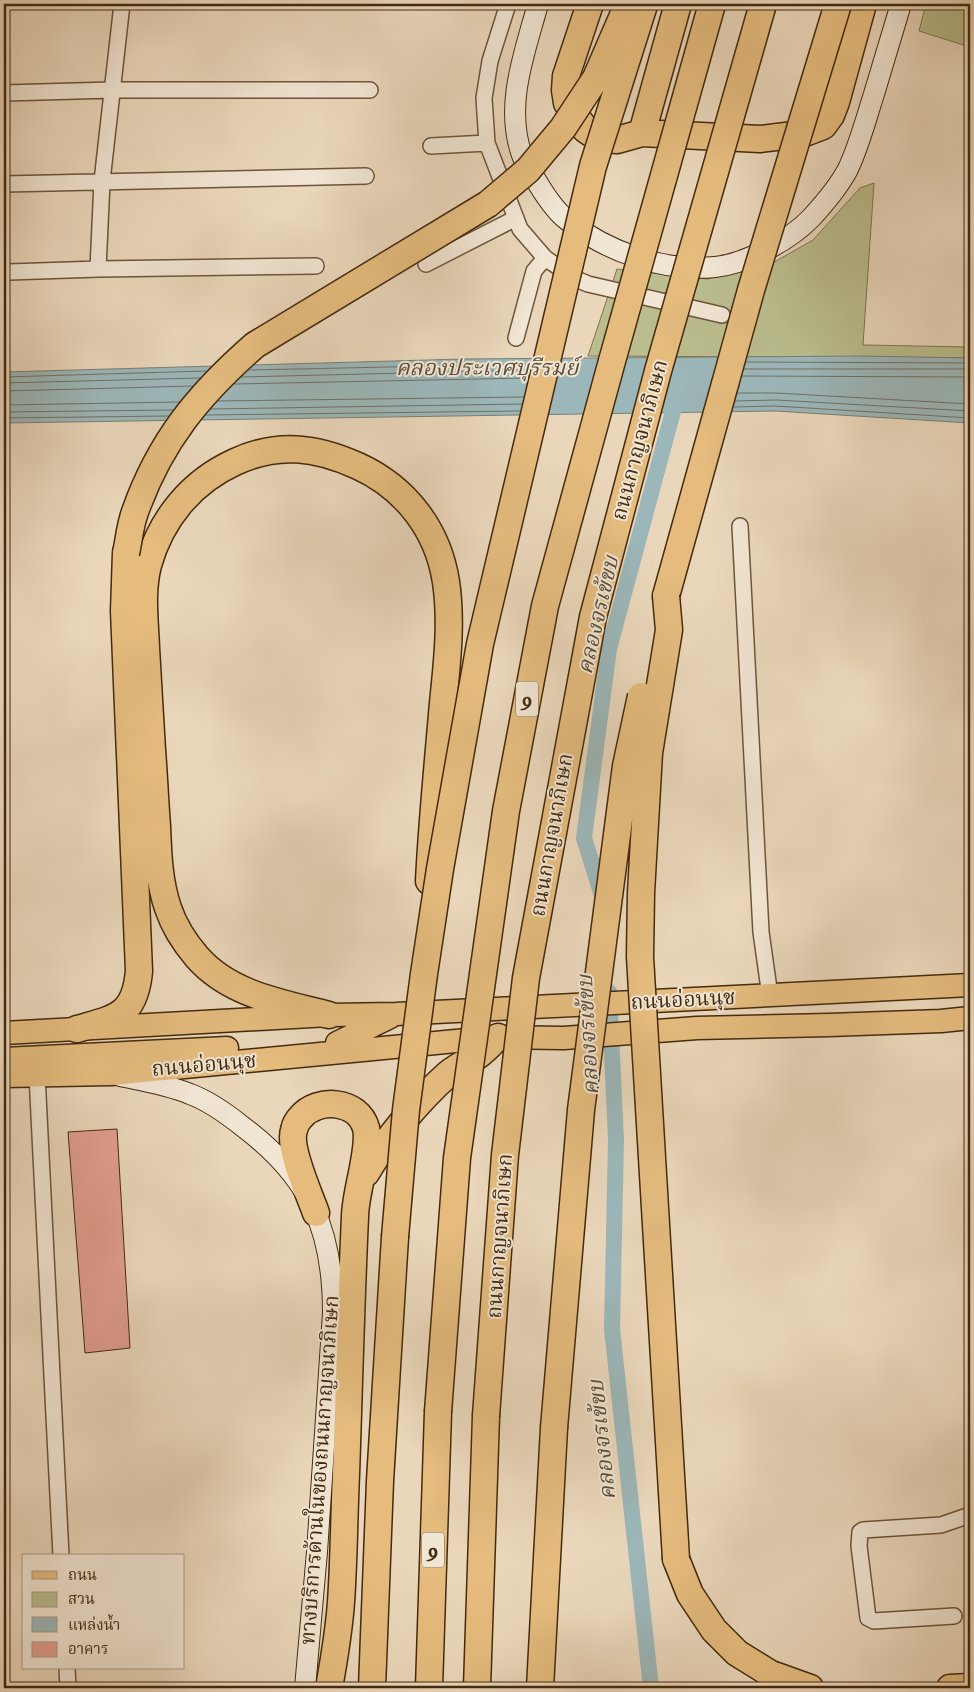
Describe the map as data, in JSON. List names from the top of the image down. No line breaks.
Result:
{"streets":{"highway":["ถนนกาญจนาภิเษก","9"],"main road":["ถนนอ่อนนุช","ทางบริการด้านในของถนนกาญจนาภิเษก"]},"crossings":[["ถนนอ่อนนุช","ทางบริการด้านในของถนนกาญจนาภิเษก"]],"water":["คลองประเวศบุรีรมย์","คลองจรเข้ขบ"],"legend":["ถนน","สวน","แหล่งน้ำ","อาคาร"]}
